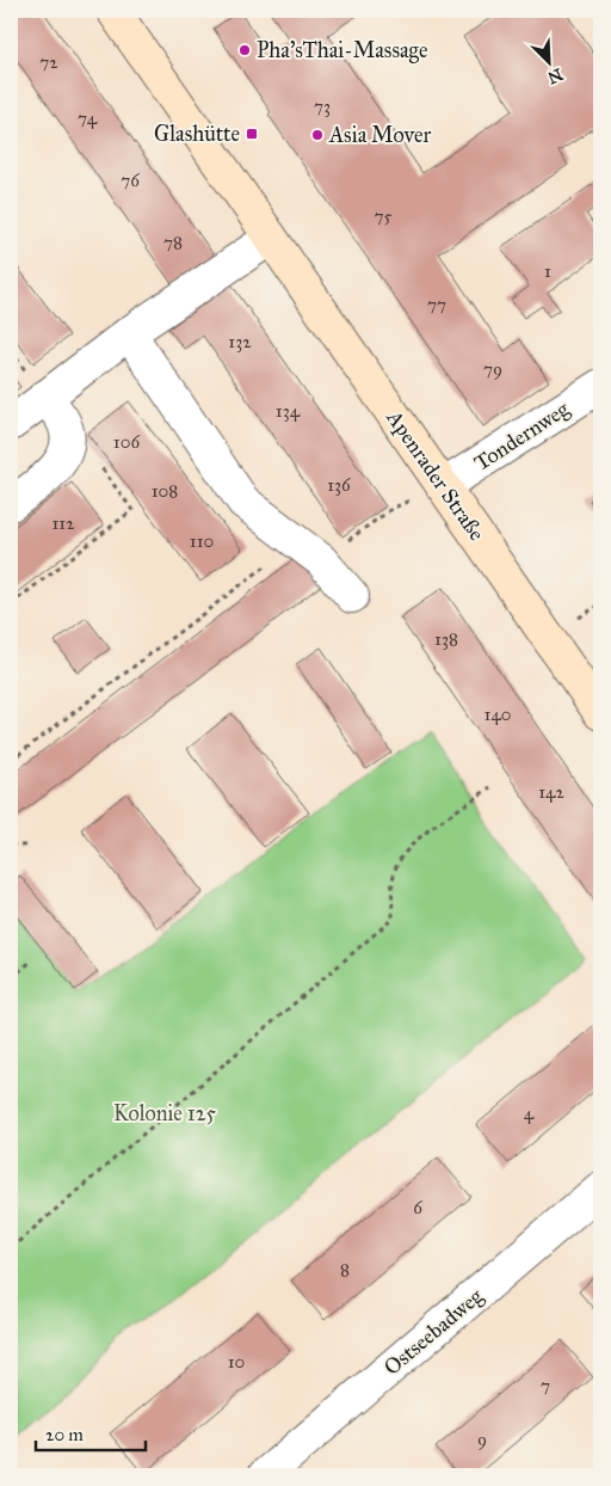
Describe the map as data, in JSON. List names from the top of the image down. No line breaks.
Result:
{"streets":{"main road":["Apenrader Straße"],"street":["Tondernweg","Ostseebadweg"]},"crossings":[["Tondernweg","Apenrader Straße"]],"parks":["Kolonie 125"],"places":{"other":["Pha'sThai-Massage","Asia Mover"],"transit":["Glashütte"]},"house_numbers":["72","73","74","76","75","78","1","77","132","79","134","106","136","108","112","110","138","140","142","4","6","8","10","7","9"],"scale_bar":"20 m","north":"bottom right"}
